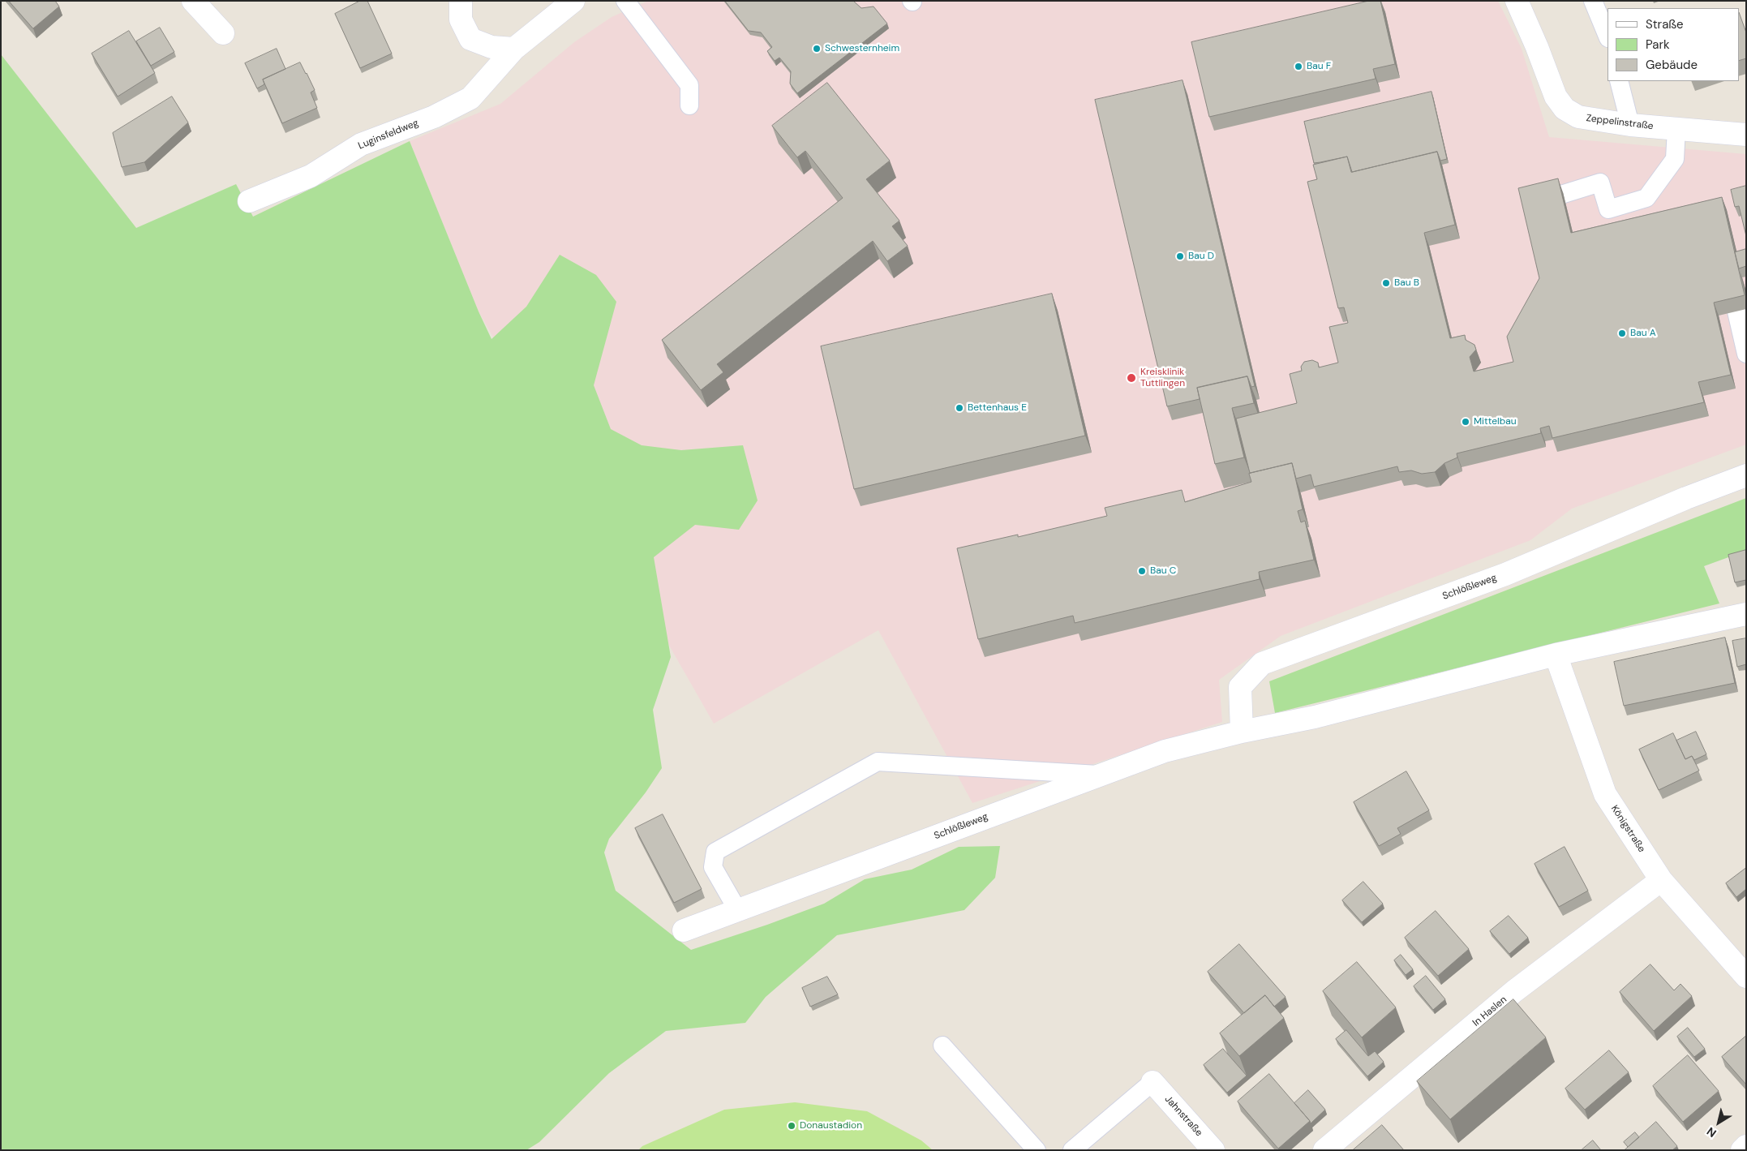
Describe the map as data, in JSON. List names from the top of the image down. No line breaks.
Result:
{"streets":{"street":["Zeppelinstraße","Luginsfeldweg","Schlößleweg","Königstraße","In Haslen","Jahnstraße"]},"crossings":[["Schlößleweg","Königstraße"],["Königstraße","In Haslen"]],"places":["Schwesternheim","Bau F","Bau D","Bau B","Bau A","Kreisklinik Tuttlingen","Bettenhaus E","Mittelbau","Bau C","Donaustadion"],"legend":["Straße","Park","Gebäude"],"north":"bottom left"}
